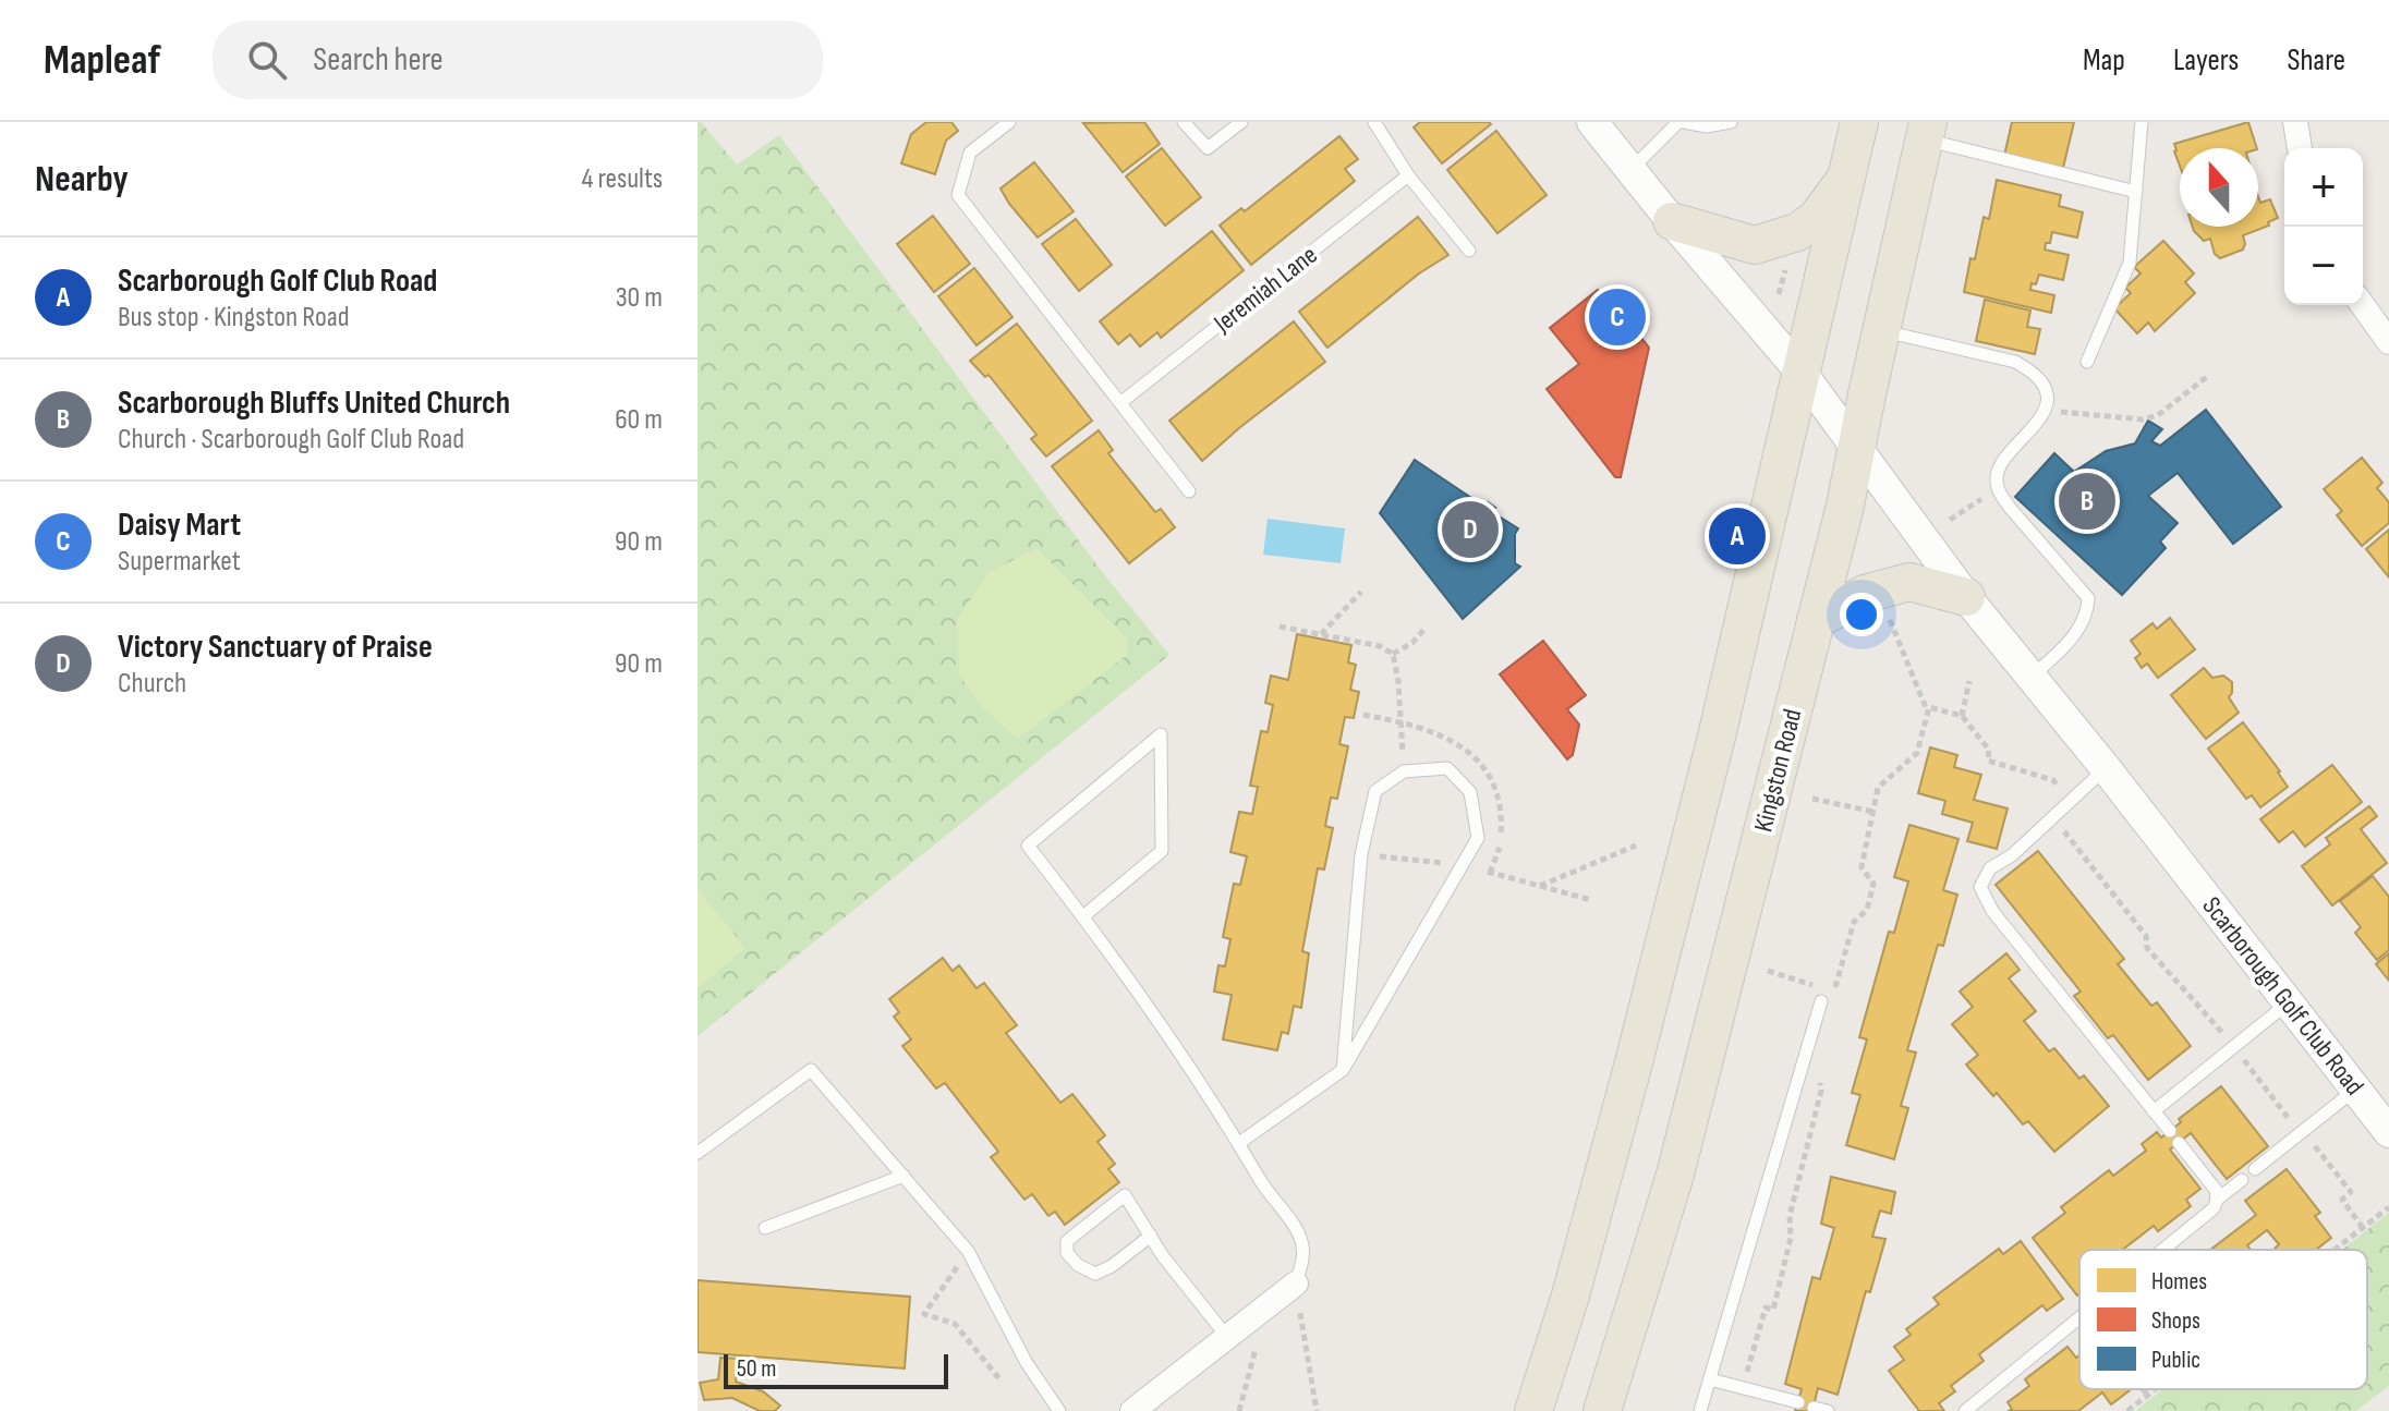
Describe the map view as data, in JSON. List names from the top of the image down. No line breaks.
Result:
{"streets":{"main road":["Kingston Road"],"street":["Scarborough Golf Club Road"],"lane":["Jeremiah Lane"]},"crossings":[["Kingston Road","Scarborough Golf Club Road"]],"legend":["Homes","Shops","Public"],"scale_bar":"50 m","north":"top","page":{"header":"Mapleaf","search":"Search here","nav":["Map","Layers","Share"],"heading":["Nearby","4 results"],"map_buttons":["+","−"],"list":[{"mark":"A","name":"Scarborough Golf Club Road","note":"Bus stop · Kingston Road","value":"30 m"},{"mark":"B","name":"Scarborough Bluffs United Church","note":"Church · Scarborough Golf Club Road","value":"60 m"},{"mark":"C","name":"Daisy Mart","note":"Supermarket","value":"90 m"},{"mark":"D","name":"Victory Sanctuary of Praise","note":"Church","value":"90 m"}],"pins":["C","B","D","A"],"scale":"50 m"}}
